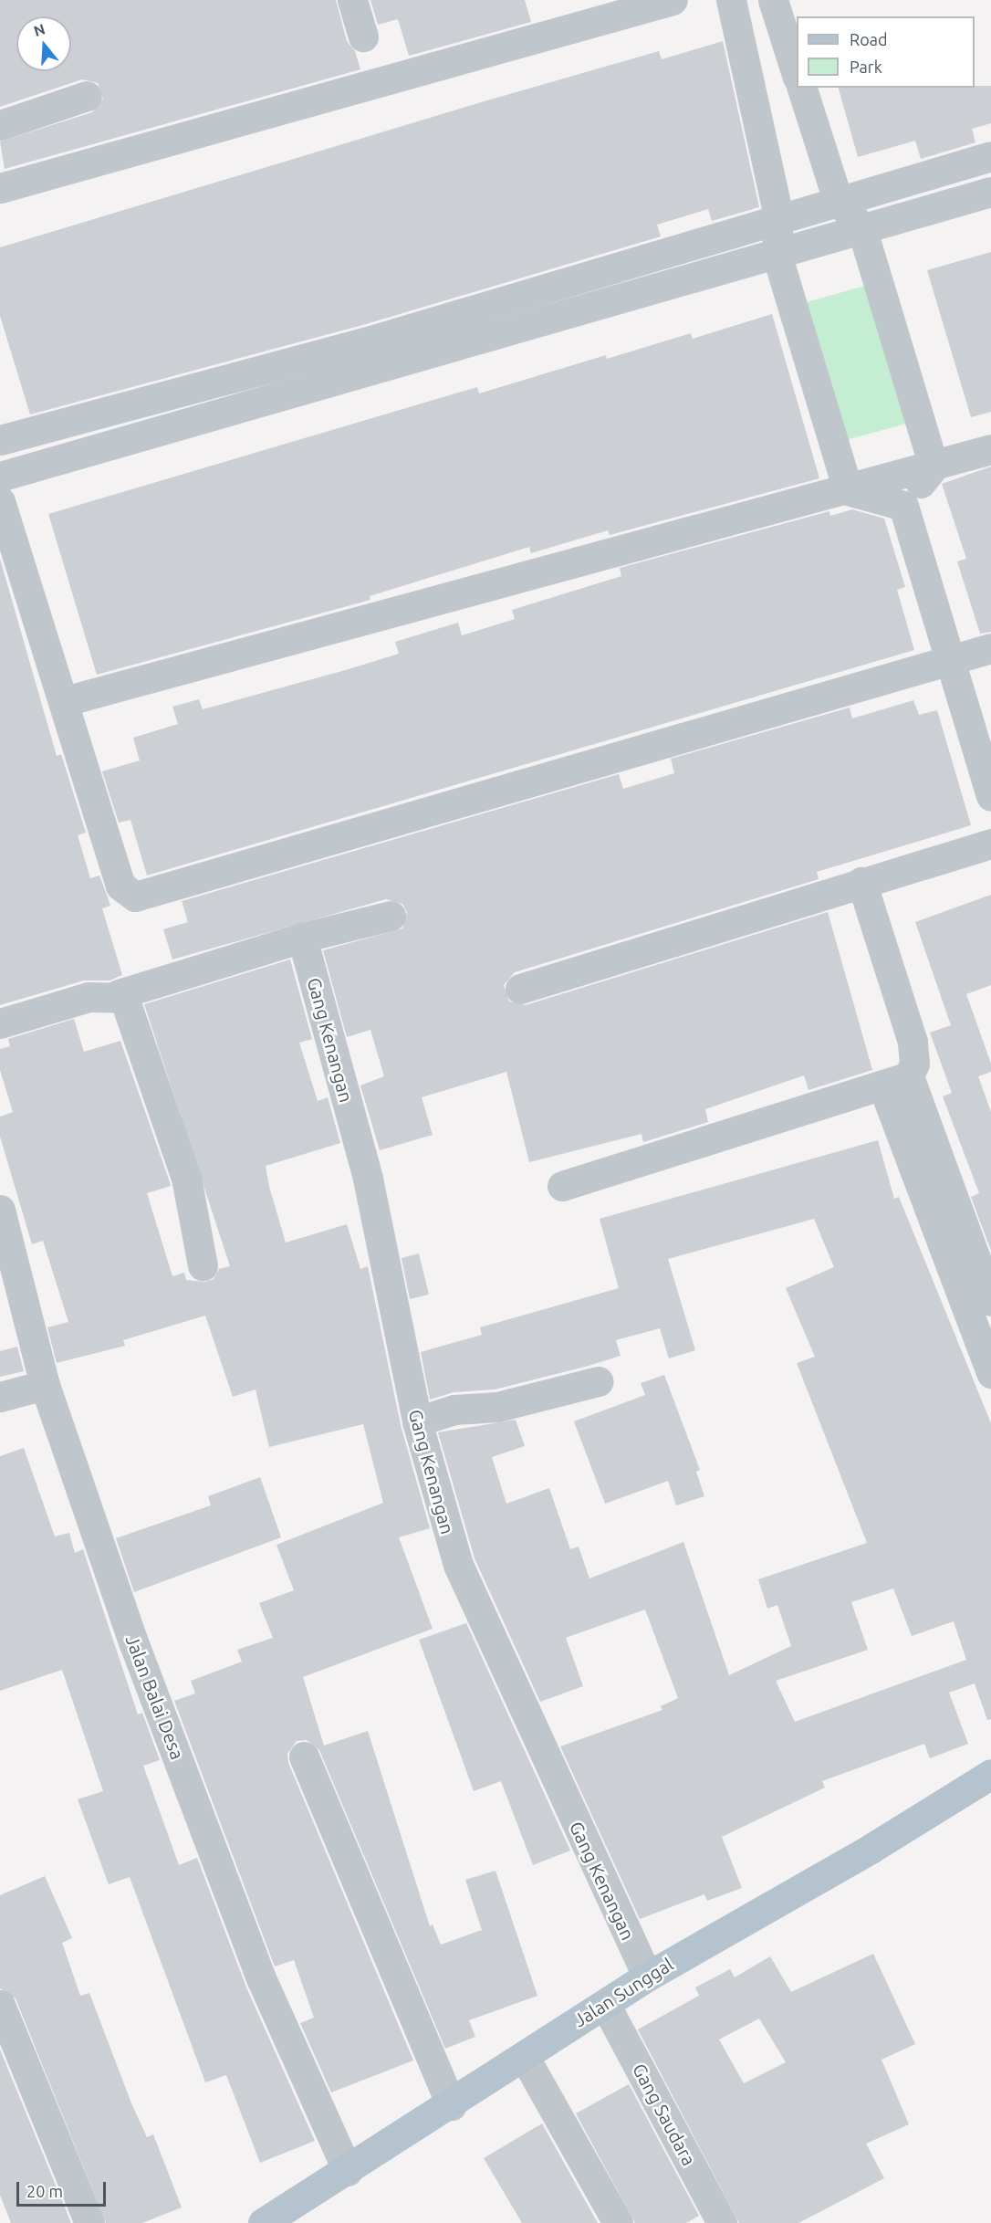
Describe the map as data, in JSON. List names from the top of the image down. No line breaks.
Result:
{"streets":{"main road":["Jalan Sunggal"],"street":["Gang Kenangan","Jalan Balai Desa","Gang Saudara"]},"crossings":[["Gang Kenangan","Jalan Sunggal"],["Jalan Balai Desa","Jalan Sunggal"],["Jalan Sunggal","Gang Saudara"]],"legend":["Road","Park"],"scale_bar":"20 m","north":"top"}
